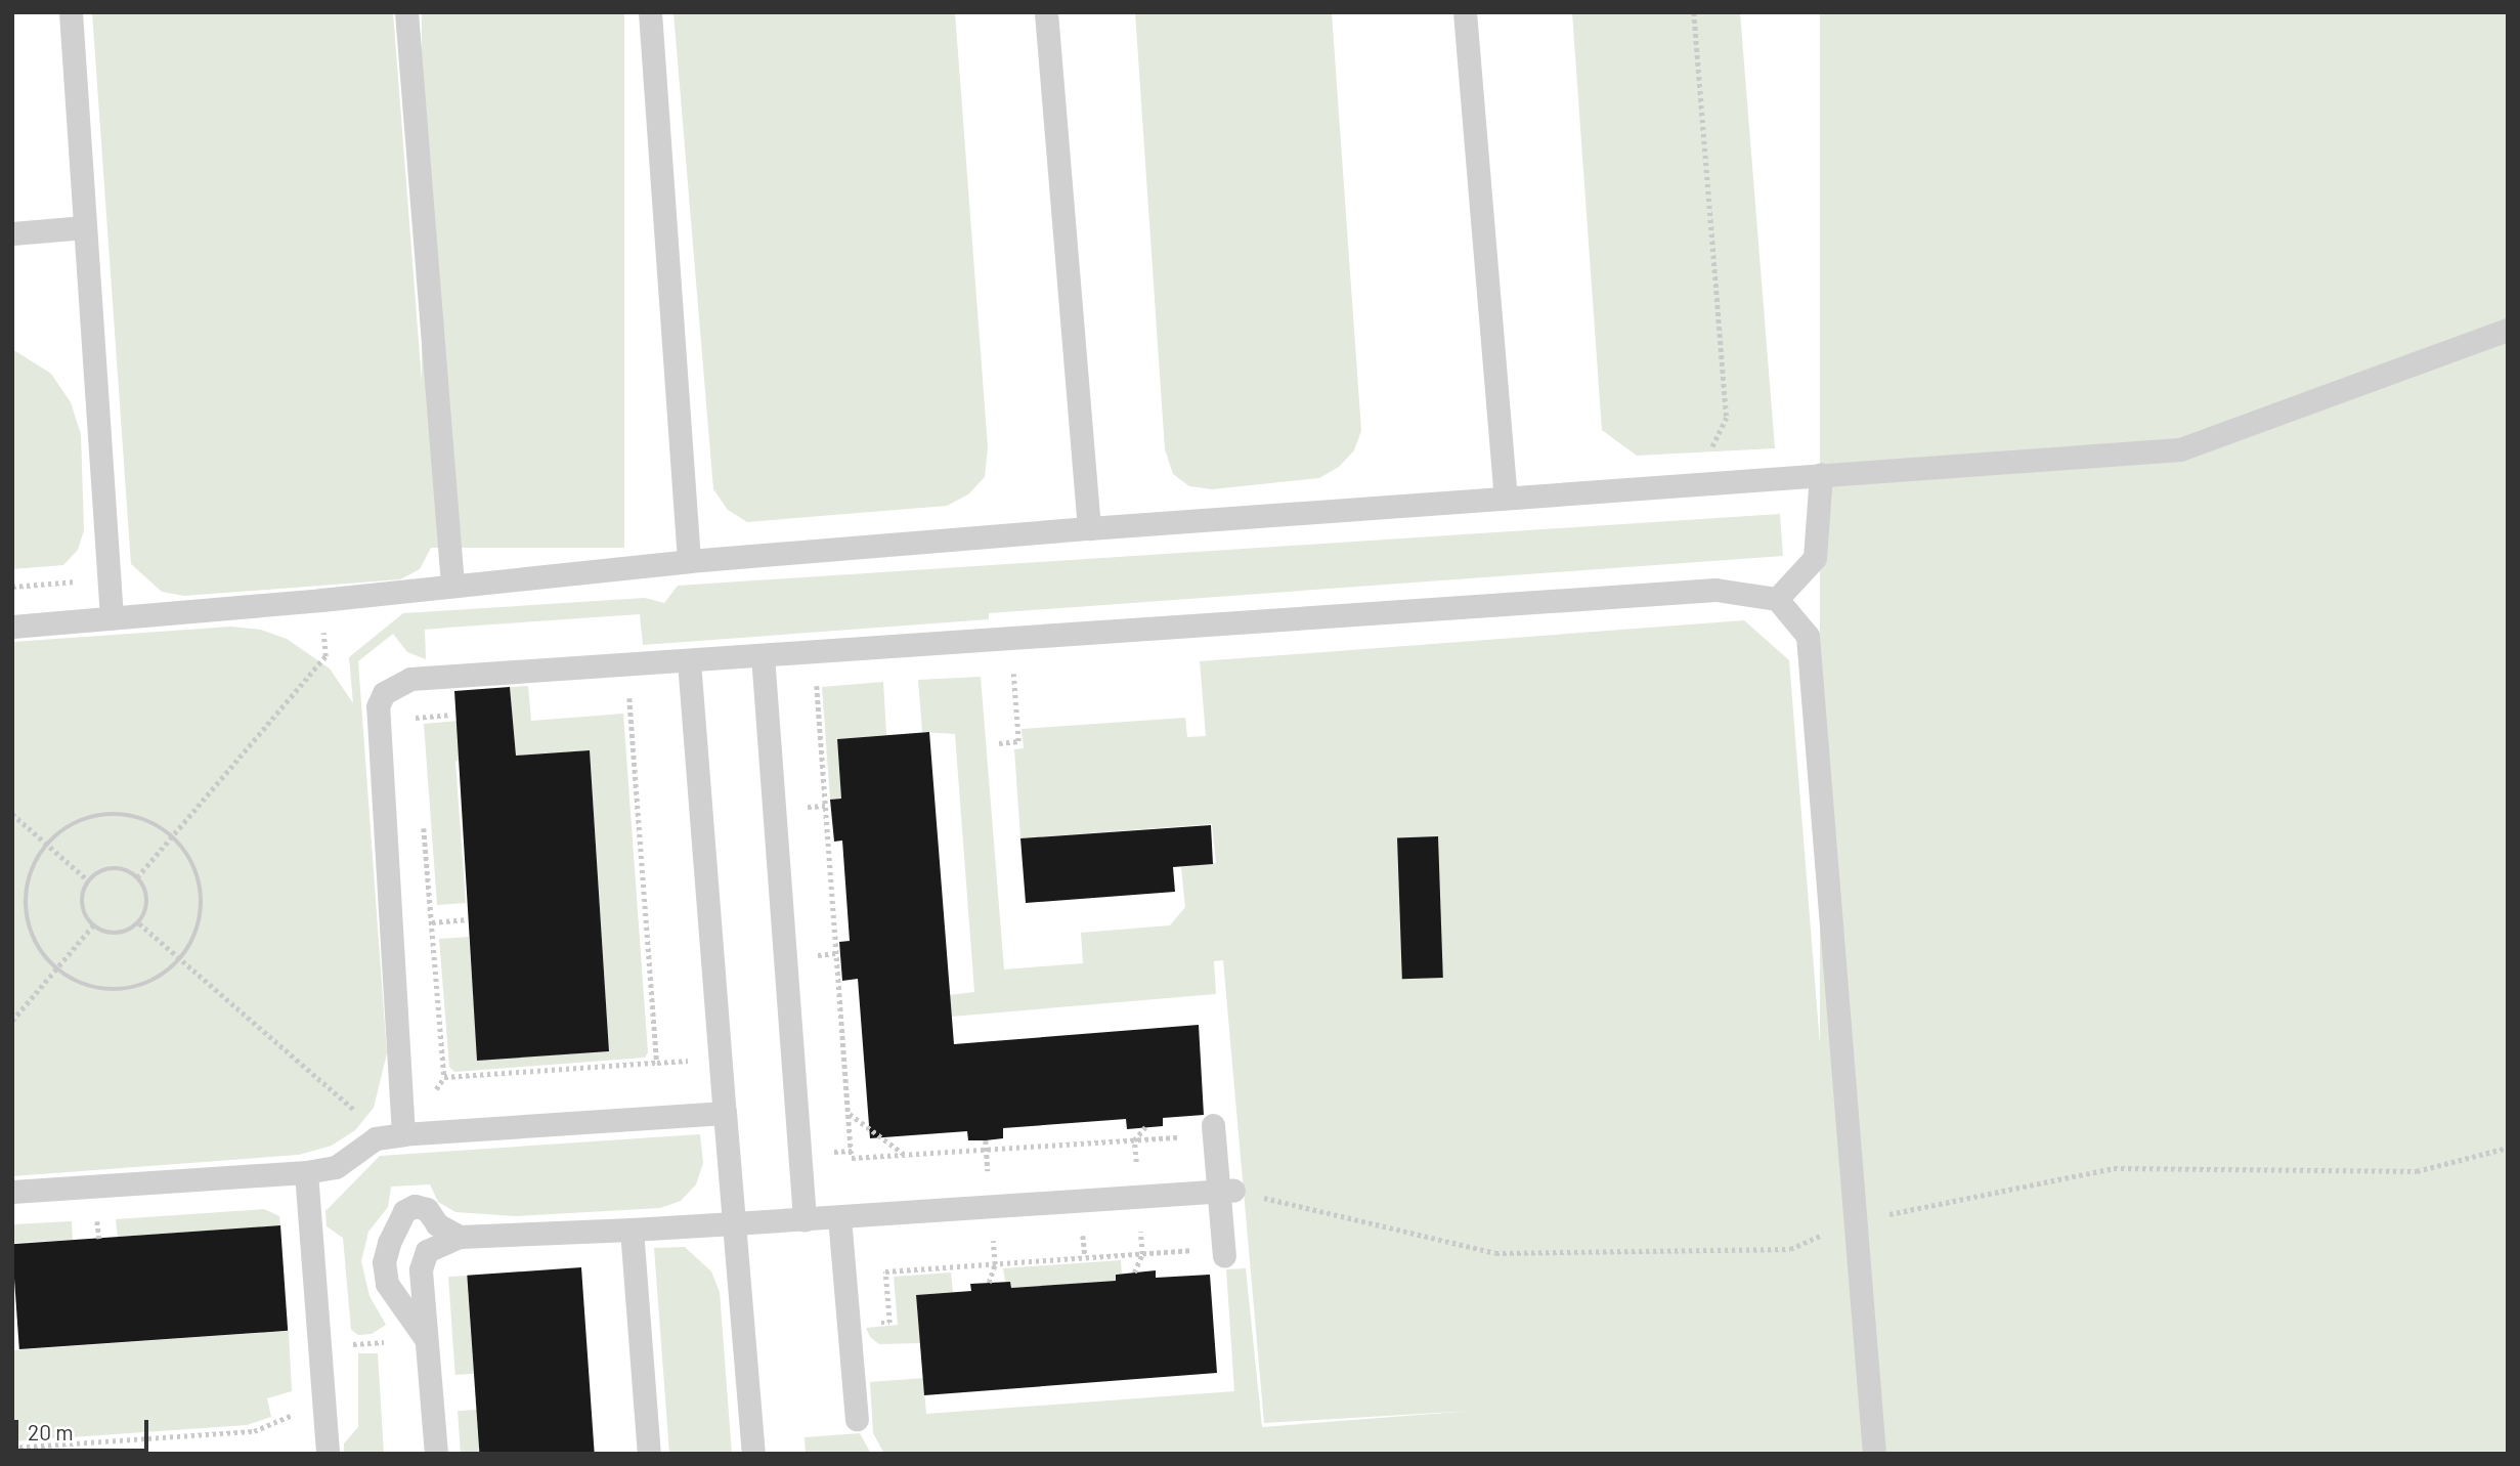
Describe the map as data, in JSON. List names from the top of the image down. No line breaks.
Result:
{"scale_bar":"20 m"}
